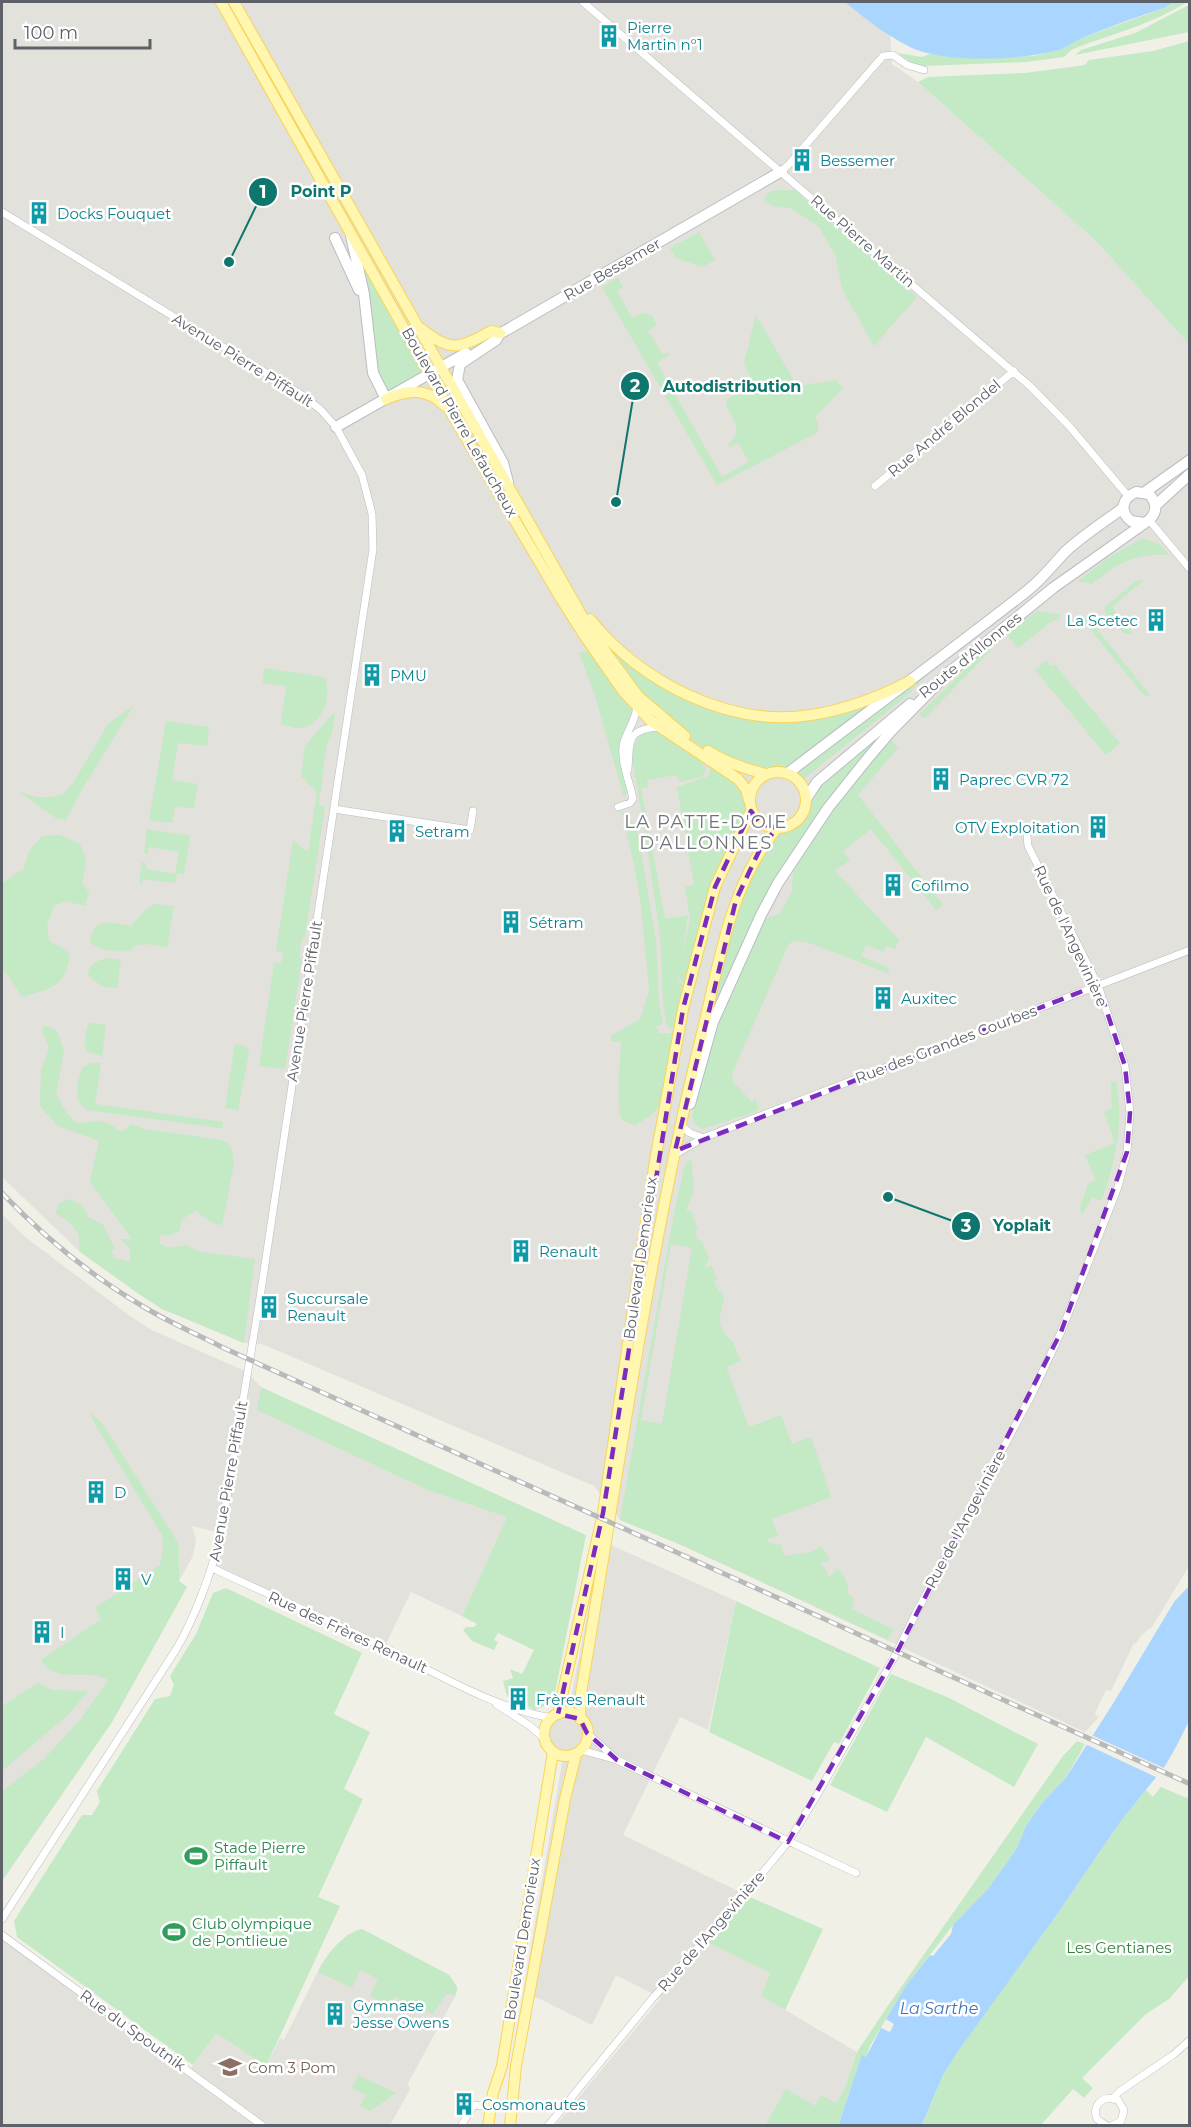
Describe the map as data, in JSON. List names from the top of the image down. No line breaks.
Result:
{"streets":{"main road":["Rue Bessemer","Boulevard Pierre Lefaucheux","Route d'Allonnes","Boulevard Demorieux"],"street":["Rue Pierre Martin","Avenue Pierre Piffault","Rue André Blondel","Rue de l'Angevinière","Rue des Grandes Courbes","Rue des Frères Renault","Rue du Spoutnik"]},"crossings":[["Rue Pierre Martin","Rue Bessemer"],["Rue Pierre Martin","Rue André Blondel"],["Rue Pierre Martin","Route d'Allonnes"],["Rue Bessemer","Boulevard Pierre Lefaucheux"],["Avenue Pierre Piffault","Rue des Frères Renault"],["Boulevard Pierre Lefaucheux","Route d'Allonnes"],["Boulevard Pierre Lefaucheux","Boulevard Demorieux"],["Route d'Allonnes","Boulevard Demorieux"],["Rue de l'Angevinière","Rue des Grandes Courbes"],["Boulevard Demorieux","Rue des Frères Renault"]],"districts":["LA PATTE-D'OIE D'ALLONNES"],"water":["La Sarthe"],"parks":["Les Gentianes"],"places":{"building":["Pierre Martin n°1","Bessemer","Docks Fouquet","La Scetec","PMU","Paprec CVR 72","OTV Exploitation","Setram","Cofilmo","Sétram","Auxitec","Renault","Succursale Renault","D","V","I","Frères Renault","Gymnase Jesse Owens","Cosmonautes"],"other":["Point P","Autodistribution","Yoplait"],"sports":["Stade Pierre Piffault","Club olympique de Pontlieue"],"school or university":["Com 3 Pom"]},"scale_bar":"100 m"}
